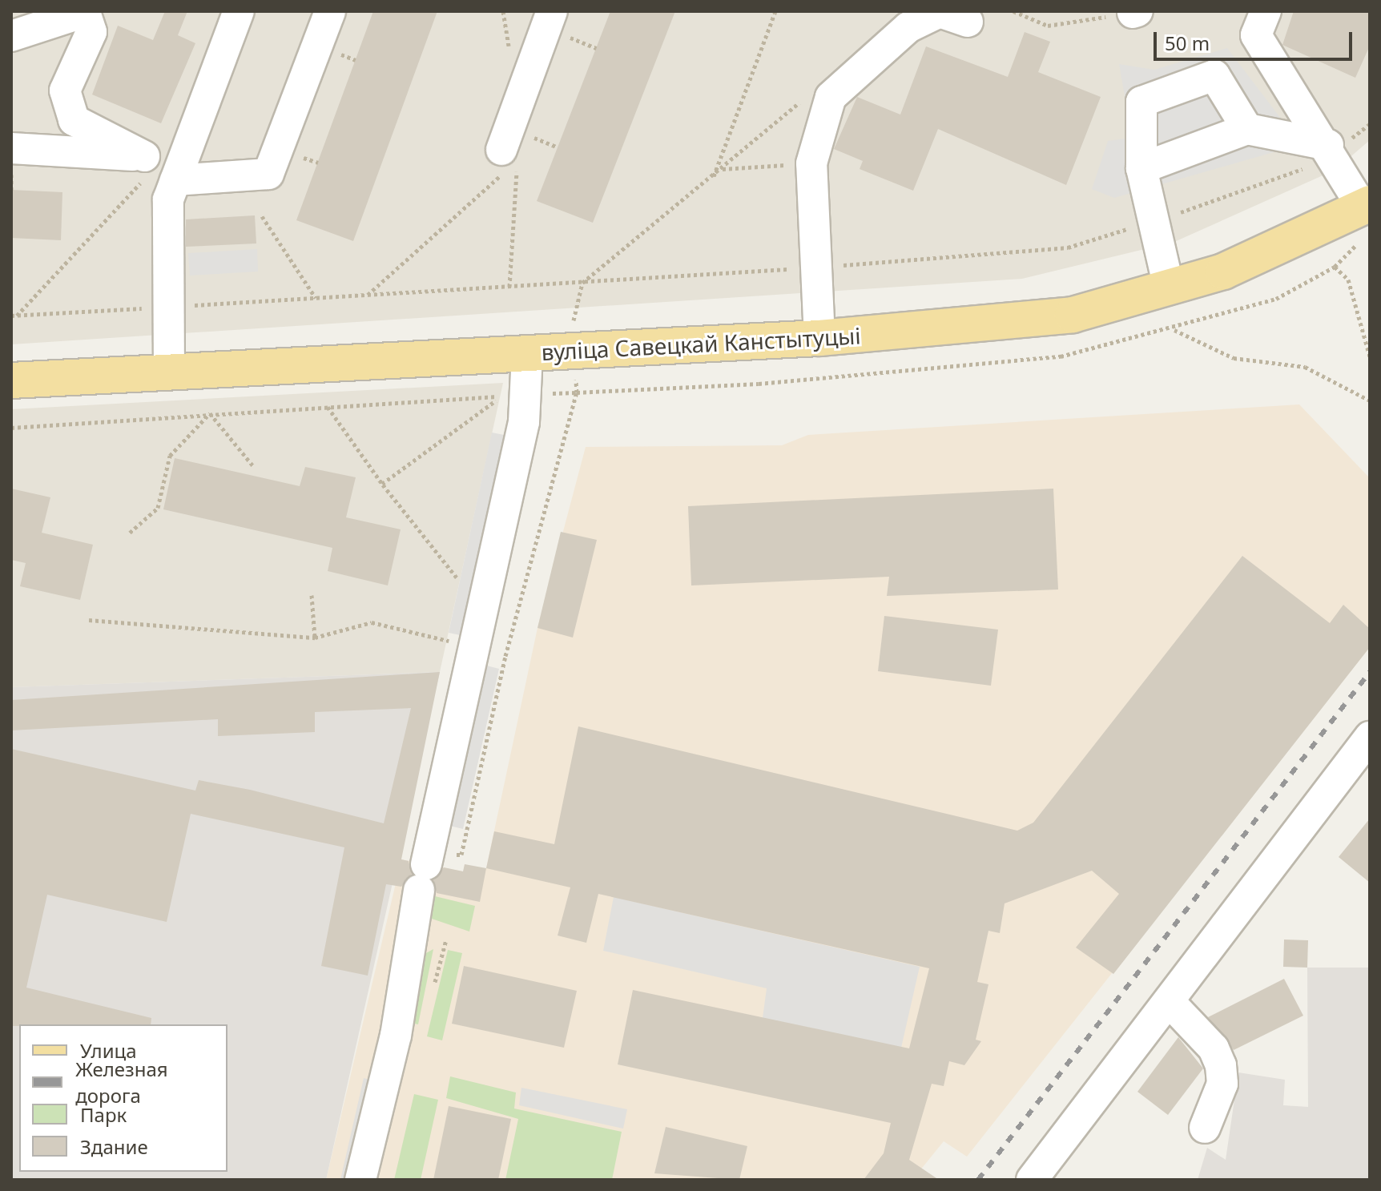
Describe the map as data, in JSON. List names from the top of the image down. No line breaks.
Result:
{"streets":{"main road":["вуліца Савецкай Канстытуцыі"]},"legend":["Улица","Железная дорога","Парк","Здание"],"scale_bar":"50 m"}
